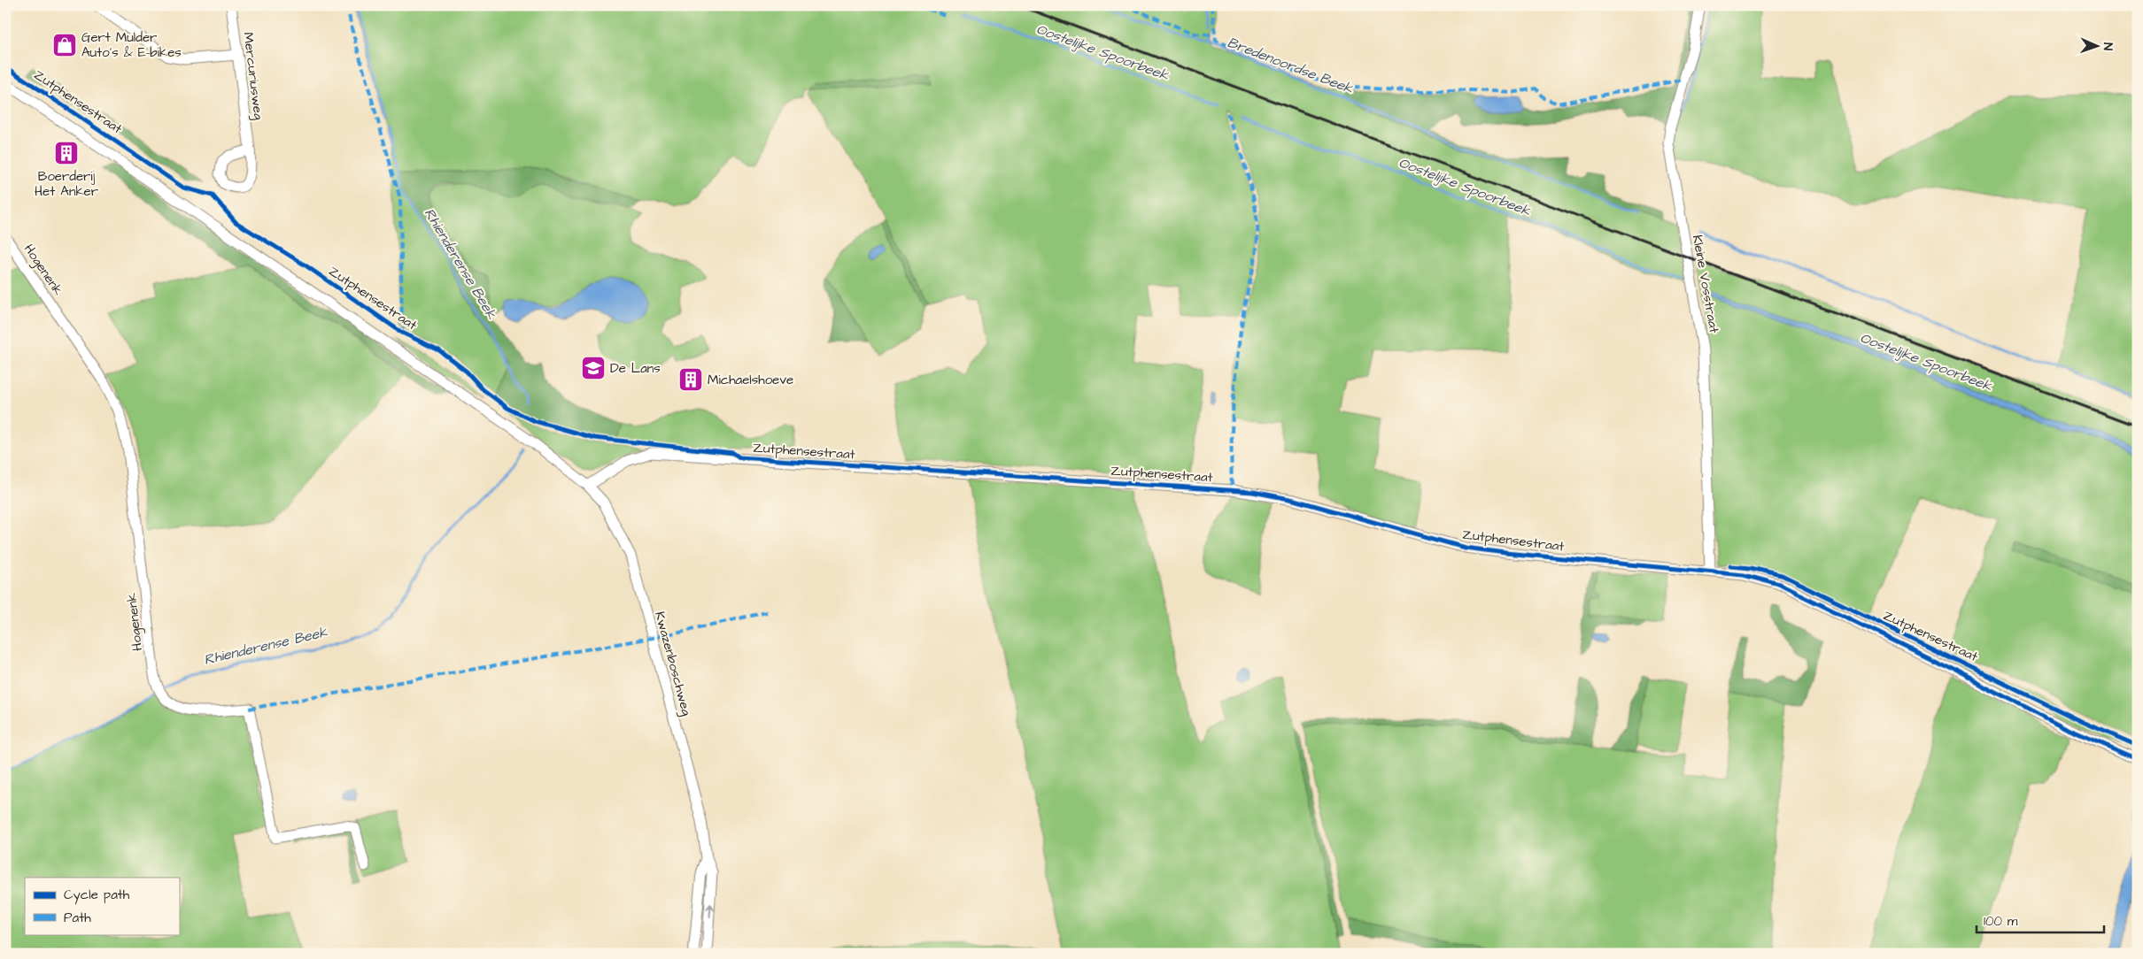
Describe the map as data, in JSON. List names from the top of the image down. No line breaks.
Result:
{"streets":{"street":["Mercuriusweg","Zutphensestraat","Hogenenk","Kleine Vosstraat","Kwazenboschweg"]},"crossings":[["Zutphensestraat","Kleine Vosstraat"],["Zutphensestraat","Kwazenboschweg"]],"water":["Oostelijke Spoorbeek","Bredenoordse Beek","Rhienderense Beek"],"places":{"shop":["Gert Mulder Auto's & E-bikes"],"building":["Boerderij Het Anker","Michaelshoeve"],"school or university":["De Lans"]},"legend":["Cycle path","Path"],"scale_bar":"100 m","north":"right"}
